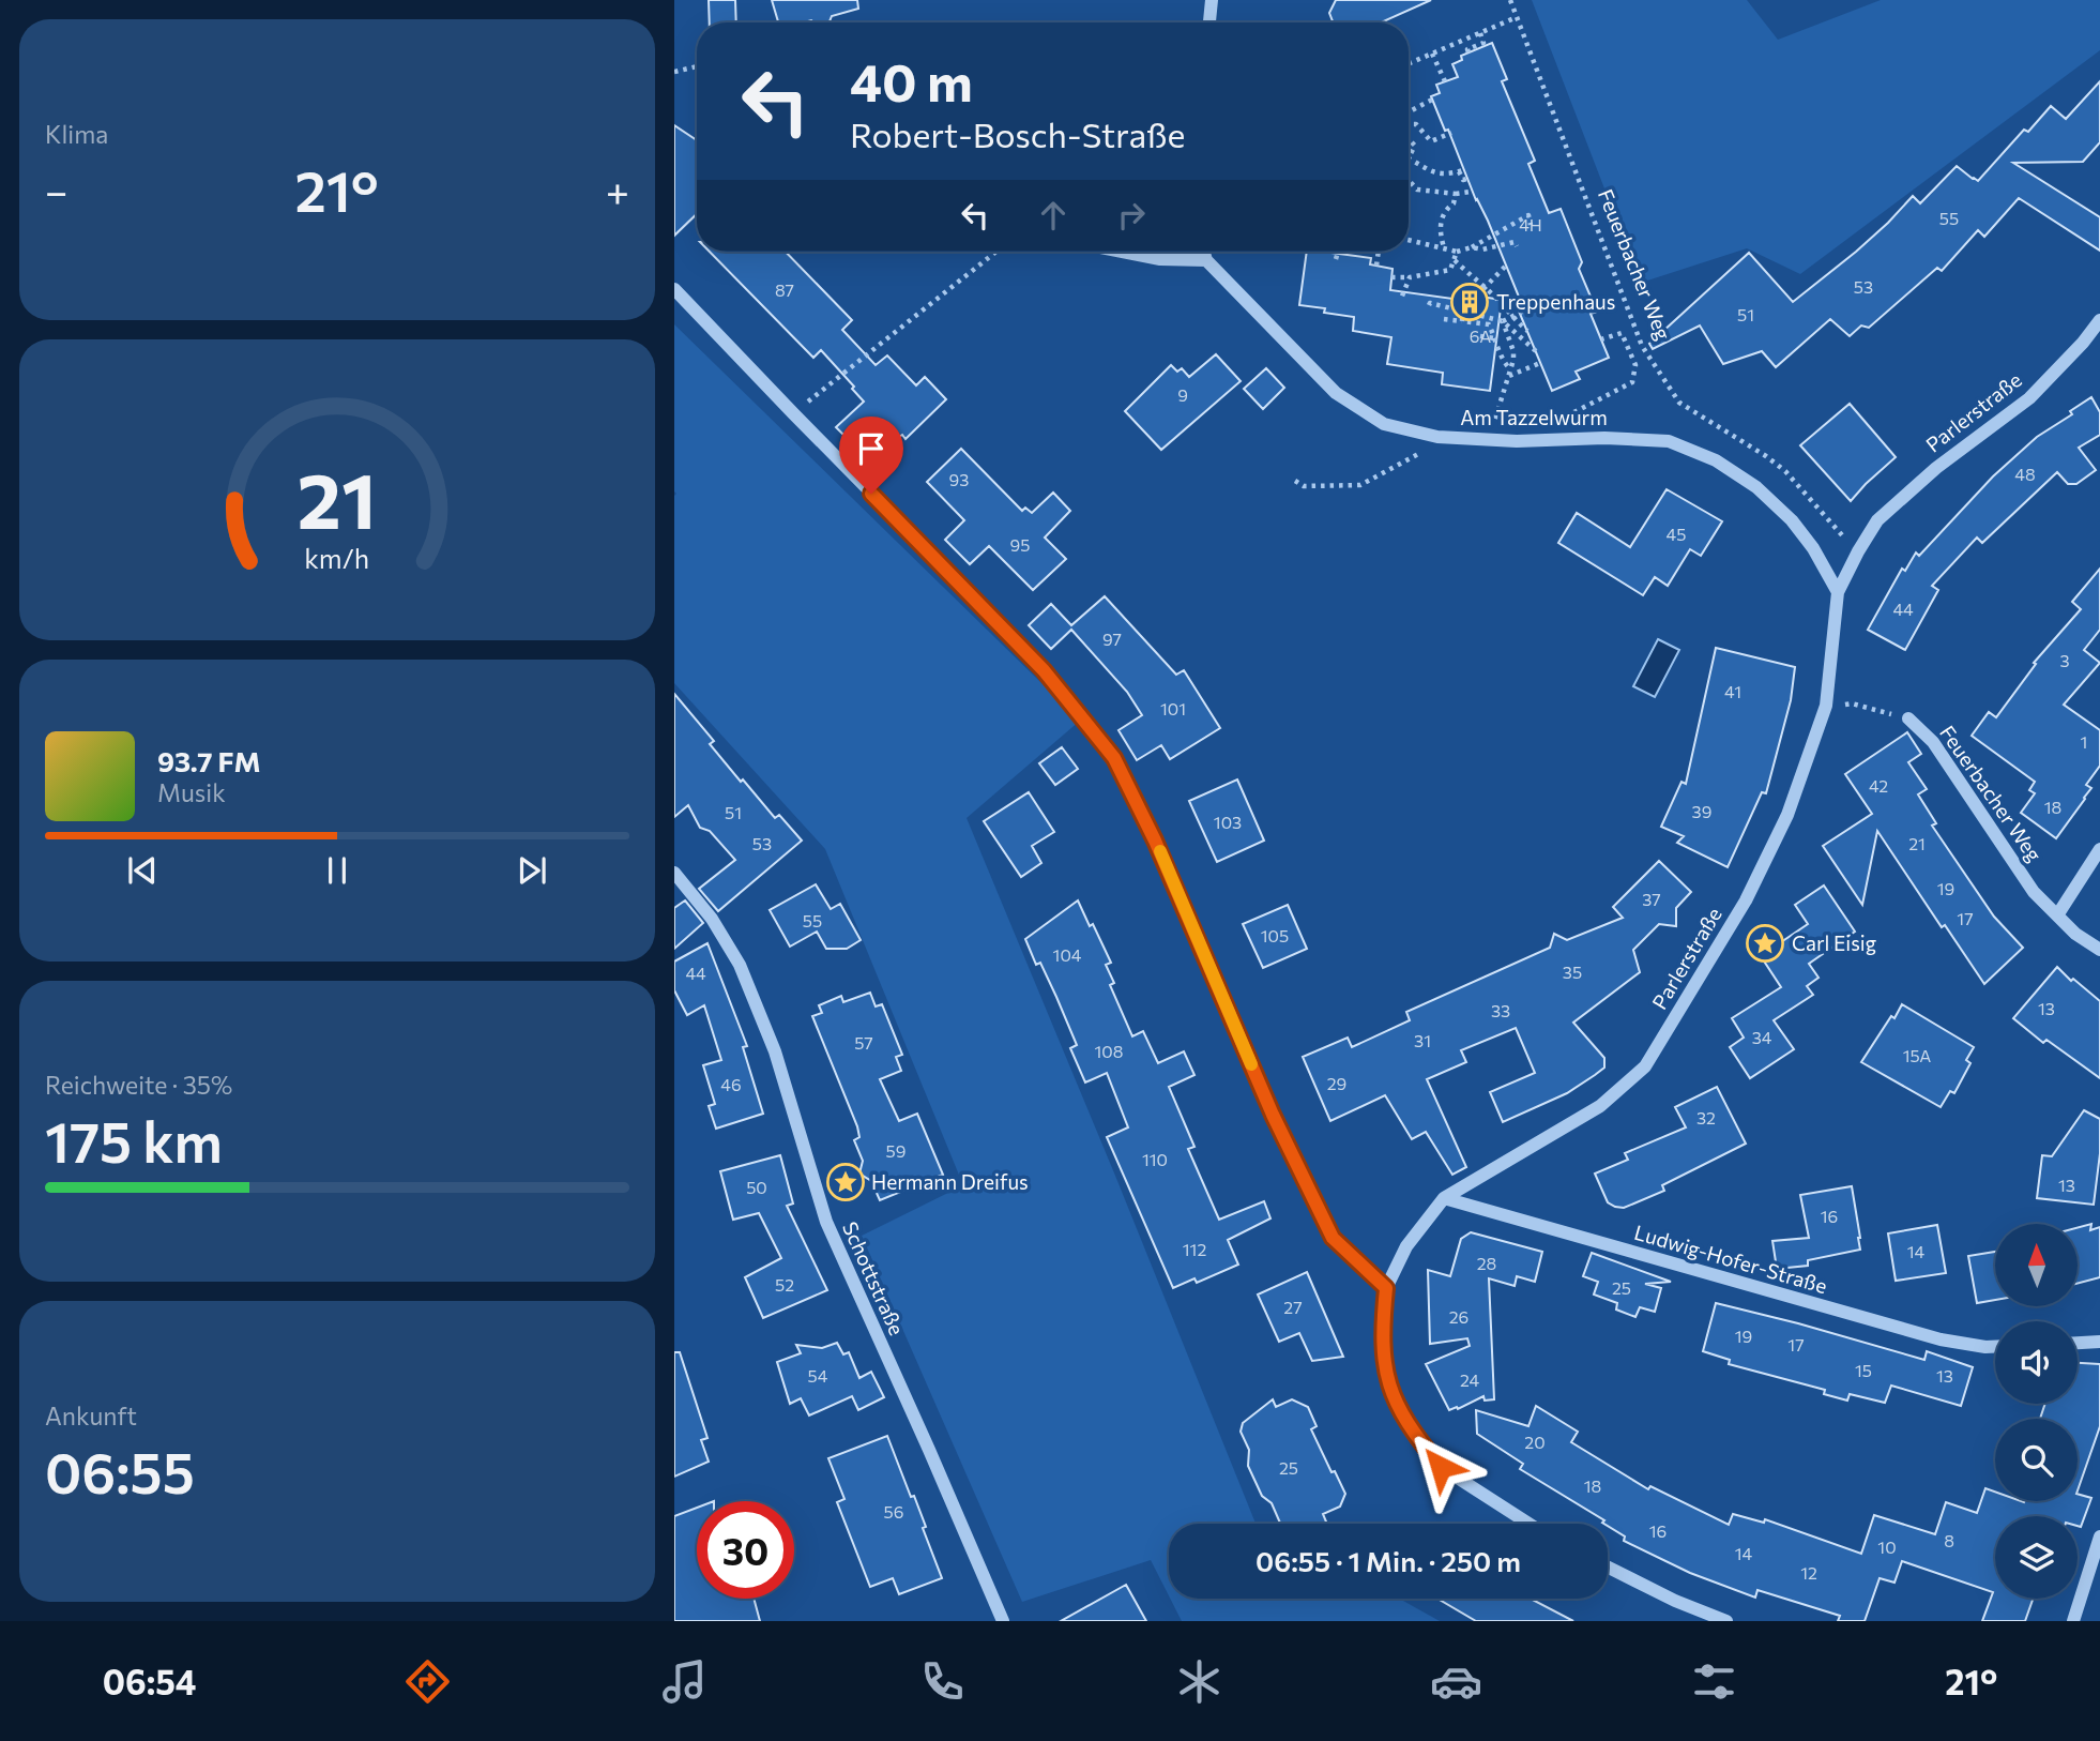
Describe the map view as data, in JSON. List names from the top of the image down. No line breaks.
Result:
{"streets":{"street":["Feuerbacher Weg","Parlerstraße","Am Tazzelwurm","Ludwig-Hofer-Straße","Schottstraße"]},"crossings":[["Feuerbacher Weg","Parlerstraße"],["Parlerstraße","Am Tazzelwurm"],["Parlerstraße","Ludwig-Hofer-Straße"]],"places":{"building":["Treppenhaus"],"place":["Carl Eisig","Hermann Dreifus"]},"house_numbers":["55","4H","53","87","51","6A","9","48","93","45","95","44","97","3","41","101","1","42","18","39","51","103","53","21","19","37","17","55","105","104","35","44","13","33","34","31","57","108","15A","29","46","32","59","110","13","50","16","112","14","28","52","25","27","26","19","17","15","54","13","24","20","25","18","56","16","8","10","14","12"],"north":"top","page":{"tile":["Klima",["Reichweite · 35%","175 km"],["Ankunft","06:55"]],"turn":["40 m","Robert-Bosch-Straße"],"heat":["−","21°","+"],"song":["93.7 FM","Musik"],"limit":"30","trip":"06:55 · 1 Min. · 250 m","tabs":["06:54","21°"],"gauge":["21","km/h"]}}
